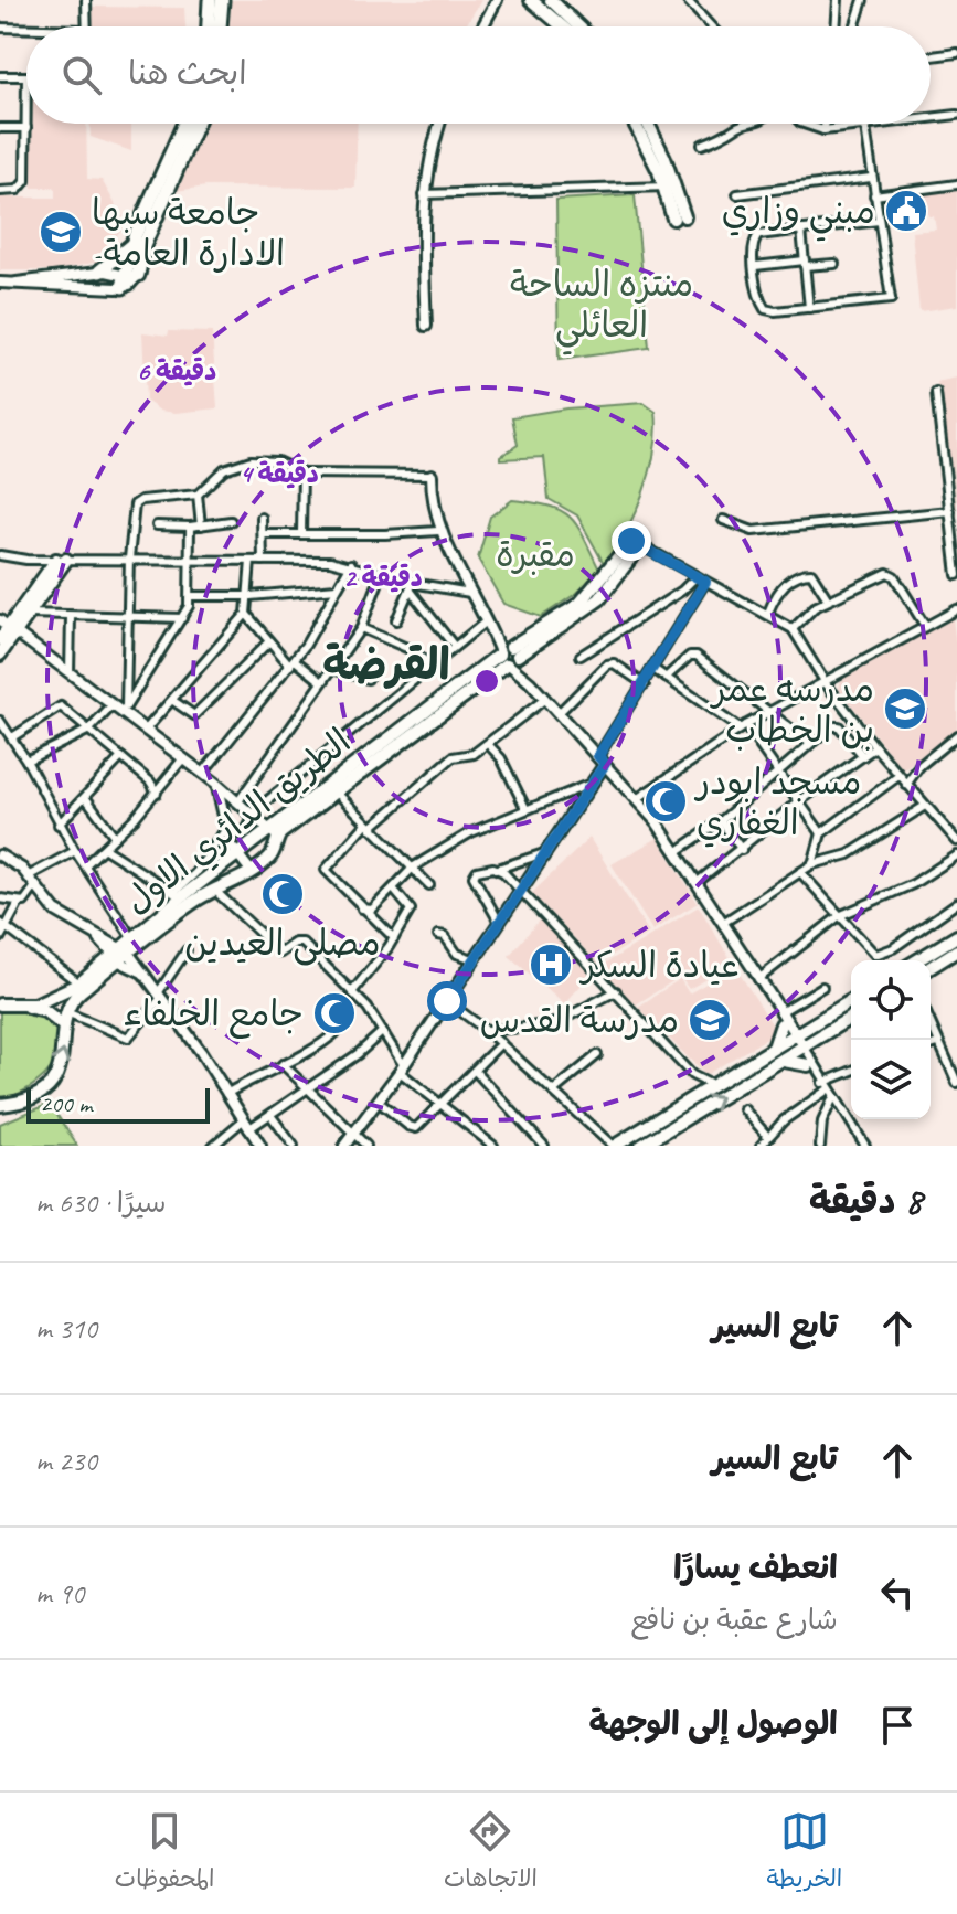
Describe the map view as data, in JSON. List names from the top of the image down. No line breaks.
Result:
{"streets":{"main road":["الطريق الدائري الاول"]},"districts":["القرضة"],"parks":["منتزه الساحة العائلي","مقبرة"],"places":{"public building":["مبني وزاري"],"school or university":["جامعة سبها -الادارة العامة","مدرسه عمر بن الخطاب","مدرسة القدس"],"mosque":["مسجد ابودر الغفاري","مصلى العيدين","جامع الخلفاء"],"hospital":["عيادة السكر"]},"scale_bar":"200 m","page":{"search":"ابحث هنا","scale":"200 m","heading":["8 دقيقة","سيرًا · 630 m"],"list":[["تابع السير","310 m"],["تابع السير","230 m"],["انعطف يسارًا","شارع عقبة بن نافع","90 m"],"الوصول إلى الوجهة"],"nav":["الخريطة","الاتجاهات","المحفوظات"]},"rings":["6 دقيقة","4 دقيقة","2 دقيقة"]}
